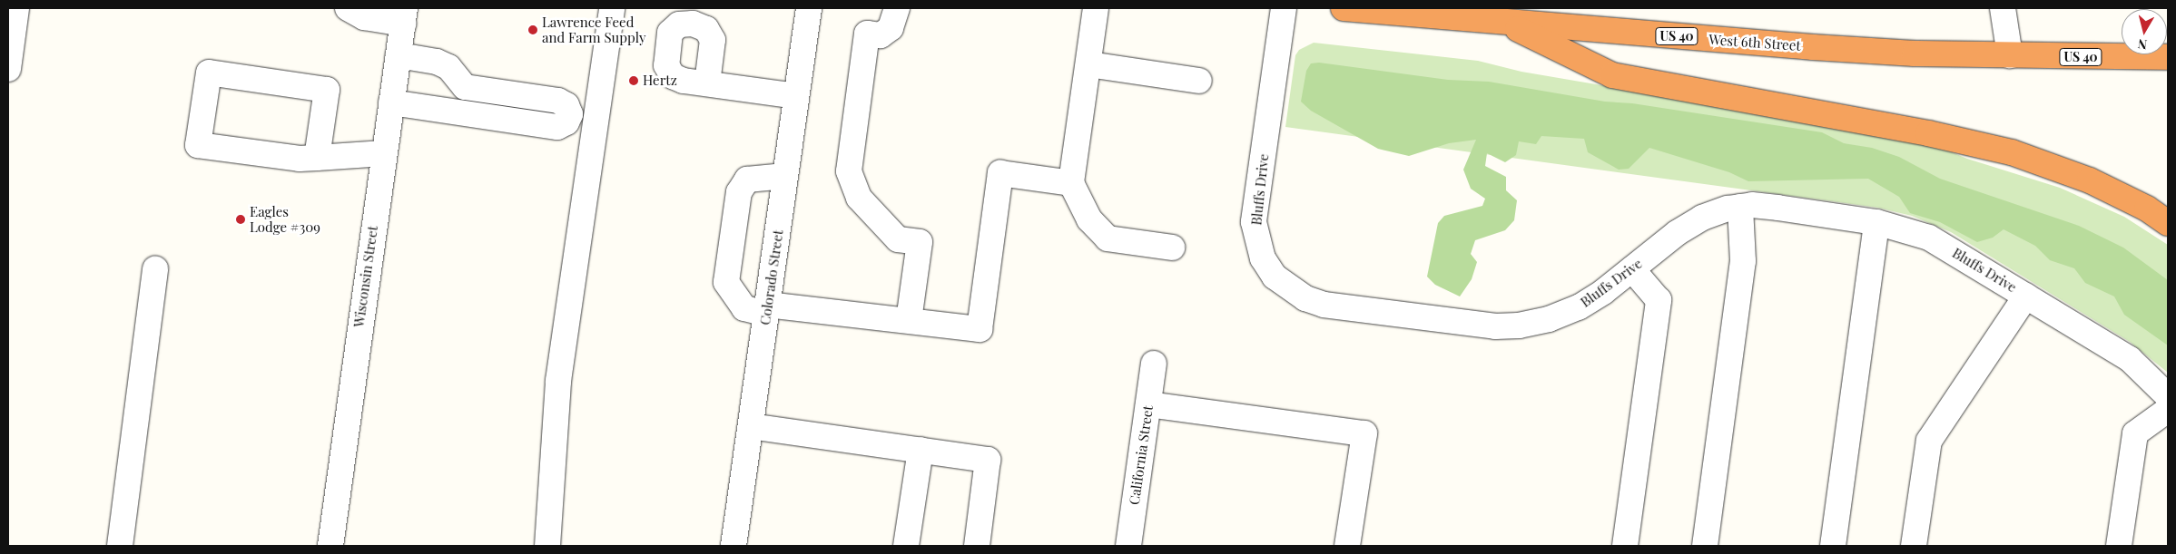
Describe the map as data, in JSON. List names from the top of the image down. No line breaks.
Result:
{"streets":{"highway":["US 40","West 6th Street"],"street":["Bluffs Drive","Wisconsin Street","Colorado Street","California Street"]},"places":["Lawrence Feed and Farm Supply","Hertz","Eagles Lodge #309"],"north":"bottom"}
